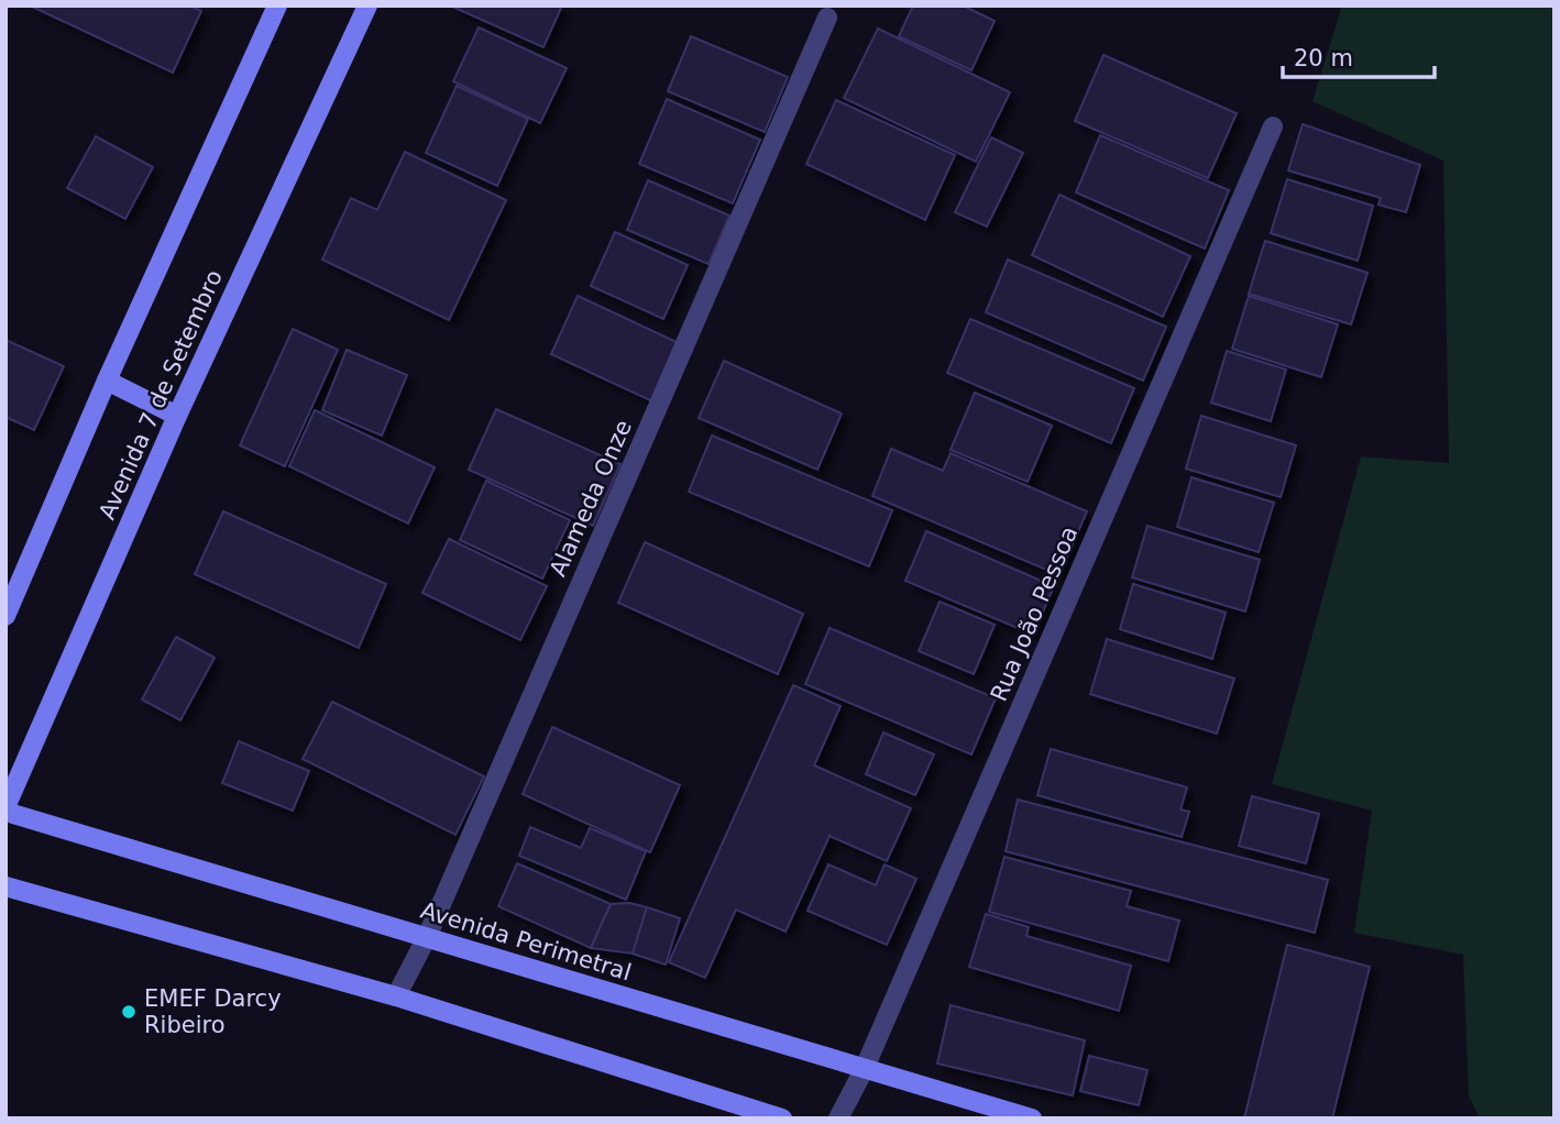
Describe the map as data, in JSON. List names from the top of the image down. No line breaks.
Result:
{"streets":{"street":["Avenida 7 de Setembro","Alameda Onze","Rua João Pessoa","Avenida Perimetral"]},"crossings":[["Avenida 7 de Setembro","Avenida Perimetral"],["Alameda Onze","Avenida Perimetral"],["Rua João Pessoa","Avenida Perimetral"]],"places":["EMEF Darcy Ribeiro"],"scale_bar":"20 m"}
